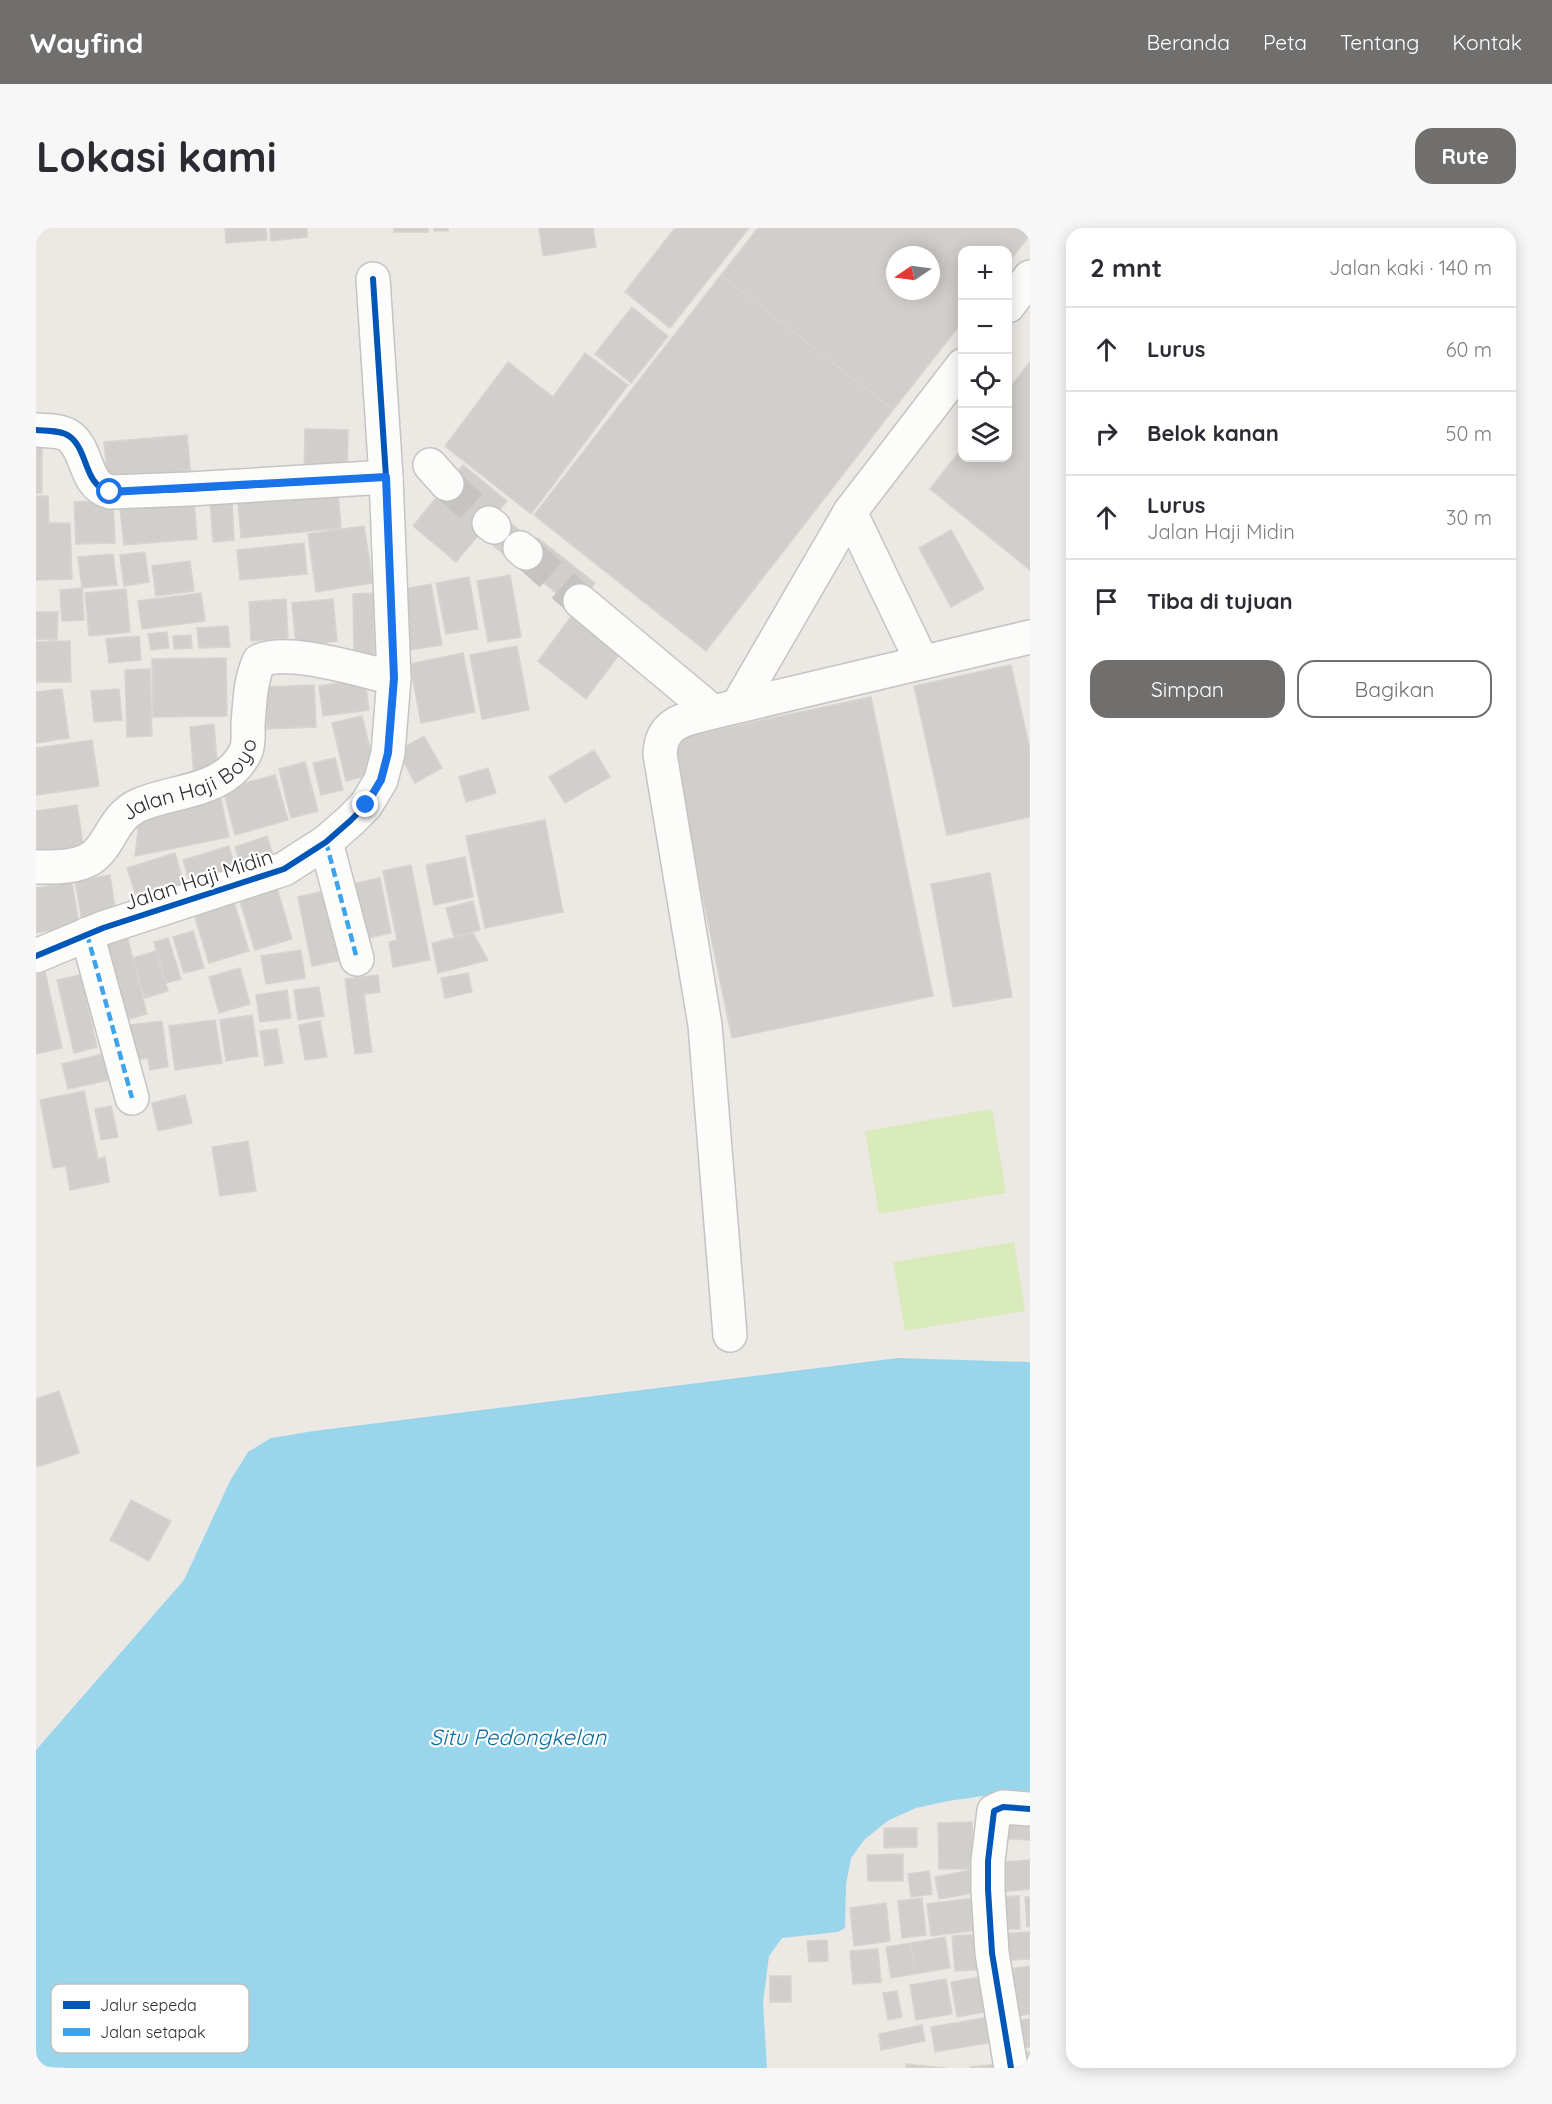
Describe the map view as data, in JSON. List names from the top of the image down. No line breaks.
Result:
{"streets":{"street":["Jalan Haji Boyo","Jalan Haji Midin"]},"crossings":[["Jalan Haji Boyo","Jalan Haji Midin"]],"water":["Situ Pedongkelan"],"legend":["Jalur sepeda","Jalan setapak"],"north":"left","page":{"header":"Wayfind","nav":["Beranda","Peta","Tentang","Kontak"],"buttons":["Rute",["Simpan","Bagikan"]],"title":"Lokasi kami","heading":["2 mnt","Jalan kaki · 140 m"],"map_buttons":["+","−"],"list":[["Lurus","60 m"],["Belok kanan","50 m"],["Lurus","Jalan Haji Midin","30 m"],"Tiba di tujuan"]}}
